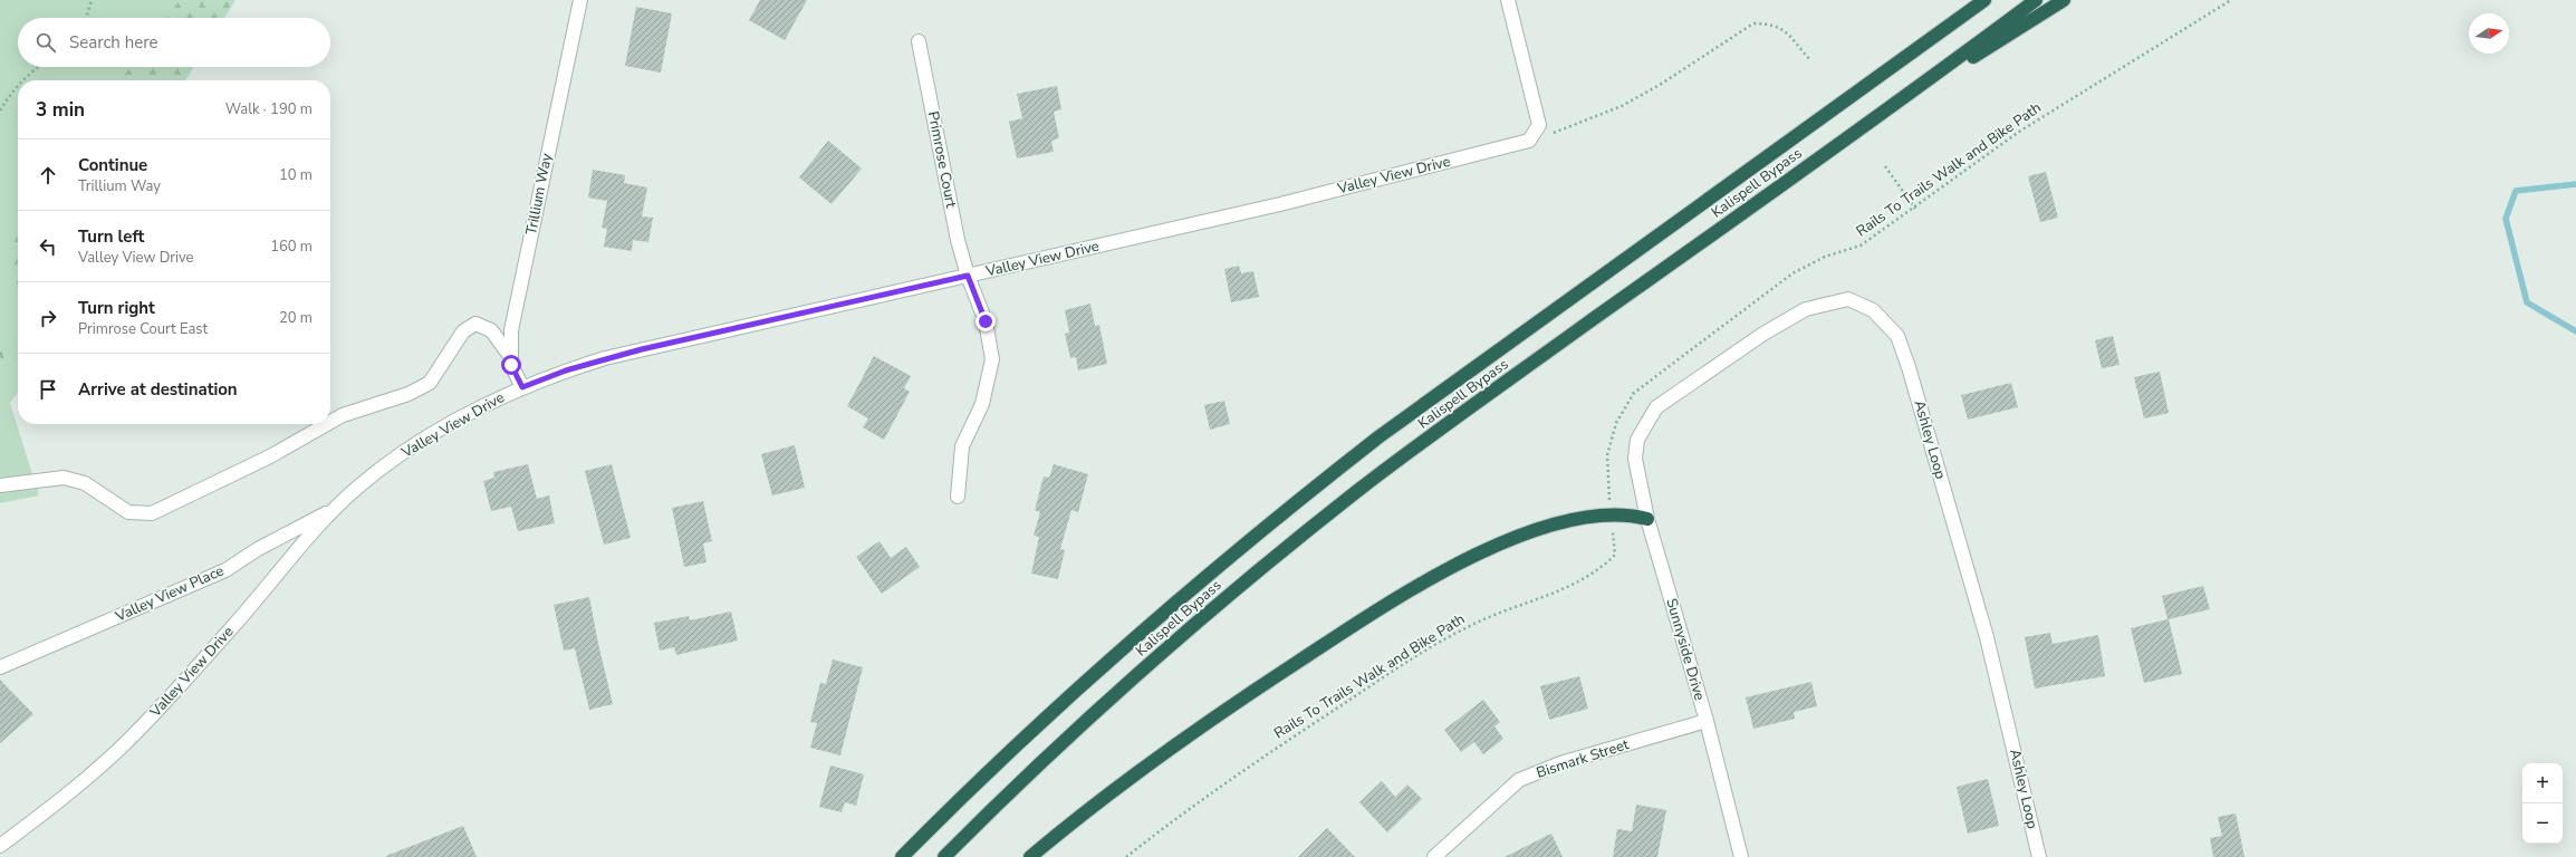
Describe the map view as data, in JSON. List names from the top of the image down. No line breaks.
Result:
{"streets":{"highway":["Kalispell Bypass"],"street":["Primrose Court","Valley View Drive","Trillium Way","Ashley Loop","Valley View Place","Sunnyside Drive","Bismark Street"],"path":["Rails To Trails Walk and Bike Path"]},"crossings":[["Primrose Court","Valley View Drive"],["Valley View Drive","Trillium Way"],["Valley View Drive","Valley View Place"],["Ashley Loop","Sunnyside Drive"],["Sunnyside Drive","Bismark Street"]],"north":"right","page":{"search":"Search here","heading":["3 min","Walk · 190 m"],"list":[["Continue","Trillium Way","10 m"],["Turn left","Valley View Drive","160 m"],["Turn right","Primrose Court East","20 m"],"Arrive at destination"],"map_buttons":["+","−"]}}
